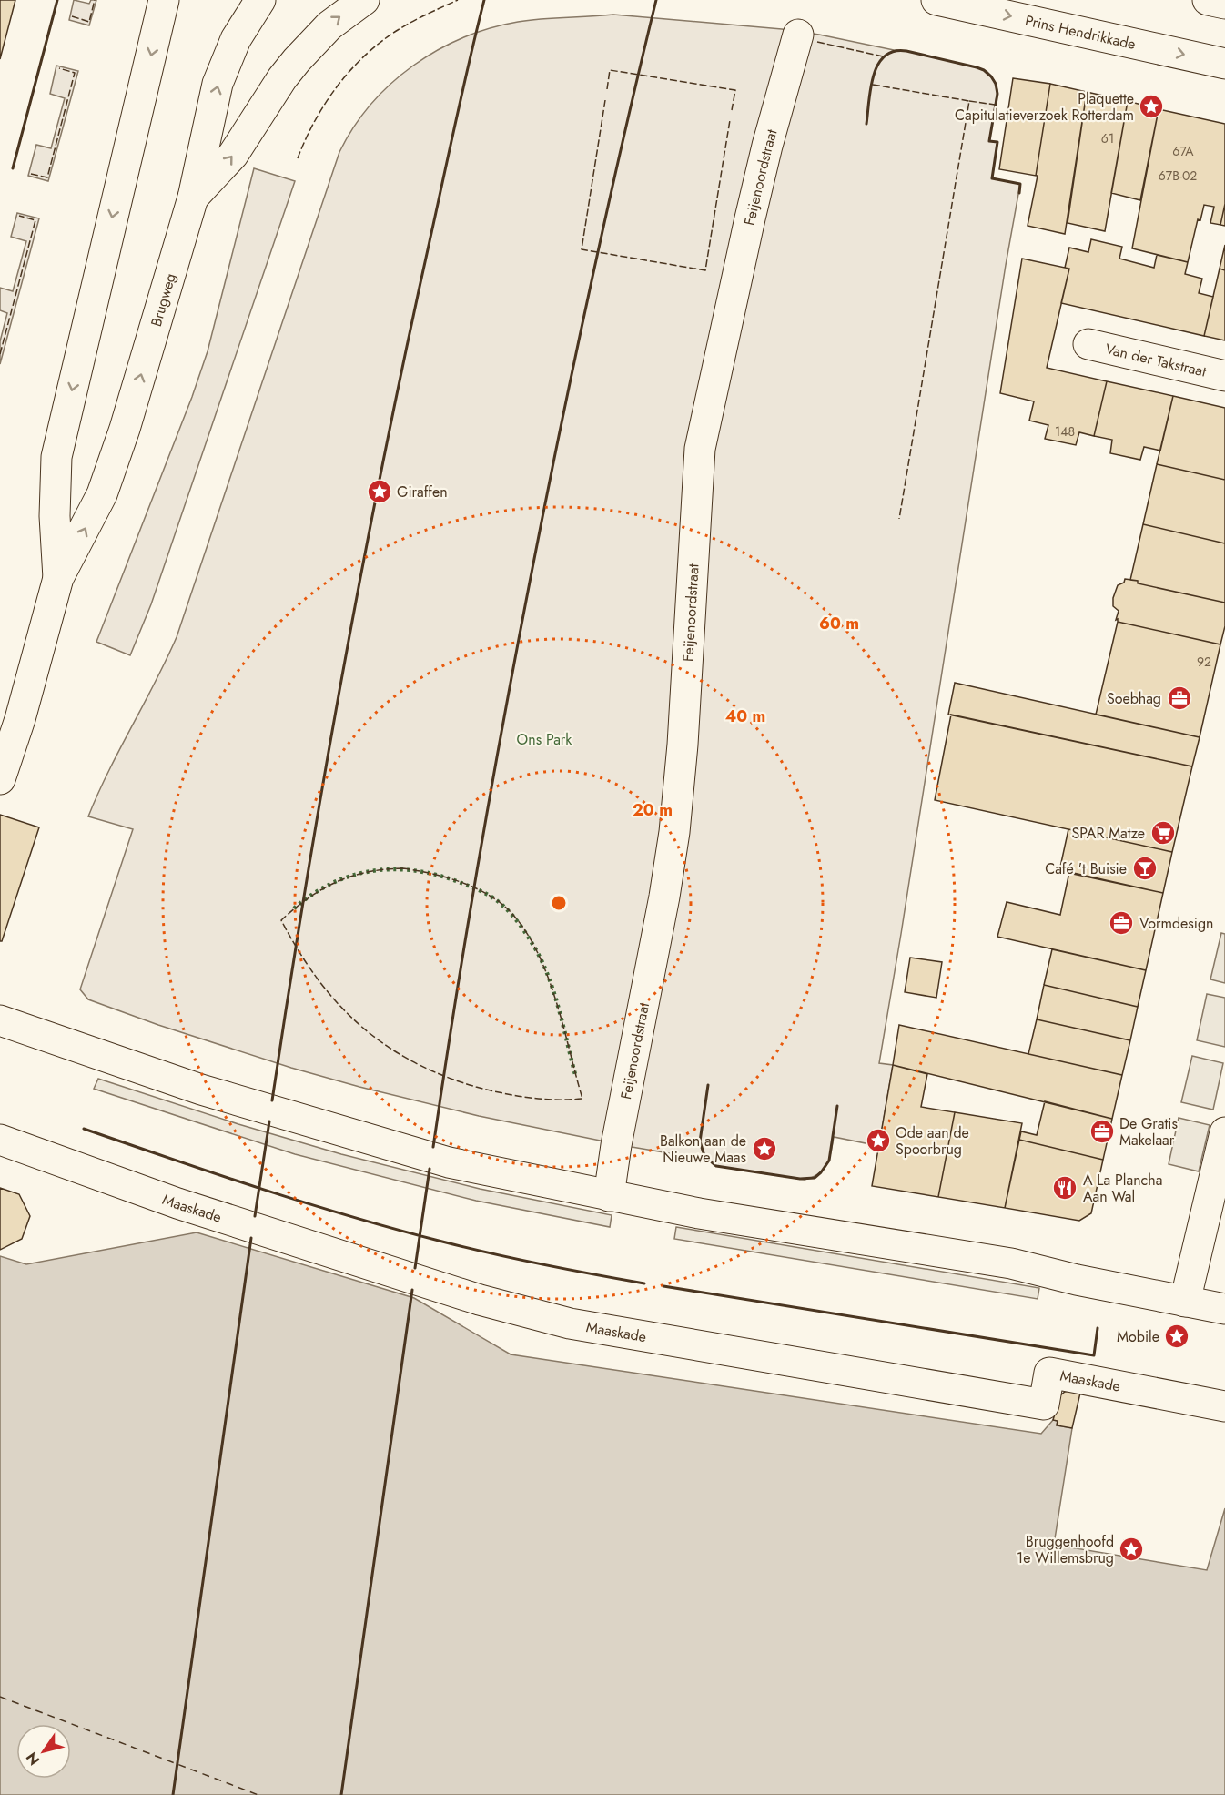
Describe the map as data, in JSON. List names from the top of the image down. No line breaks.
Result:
{"streets":{"street":["Prins Hendrikkade","Feijenoordstraat","Brugweg","Van der Takstraat","Maaskade"]},"one_way":["Prins Hendrikkade"],"parks":["Ons Park"],"places":{"place":["Plaquette Capitulatieverzoek Rotterdam","Giraffen","Ode aan de Spoorbrug","Balkon aan de Nieuwe Maas","Mobile","Bruggenhoofd 1e Willemsbrug"],"office":["Soebhag","Vormdesign","De Gratis Makelaar"],"supermarket":["SPAR Matze"],"bar":["Café 't Buisie"],"restaurant":["A La Plancha Aan Wal"]},"house_numbers":["61","67A","67B-02","148","92"],"north":"bottom left","rings":["60 m","40 m","20 m"]}
